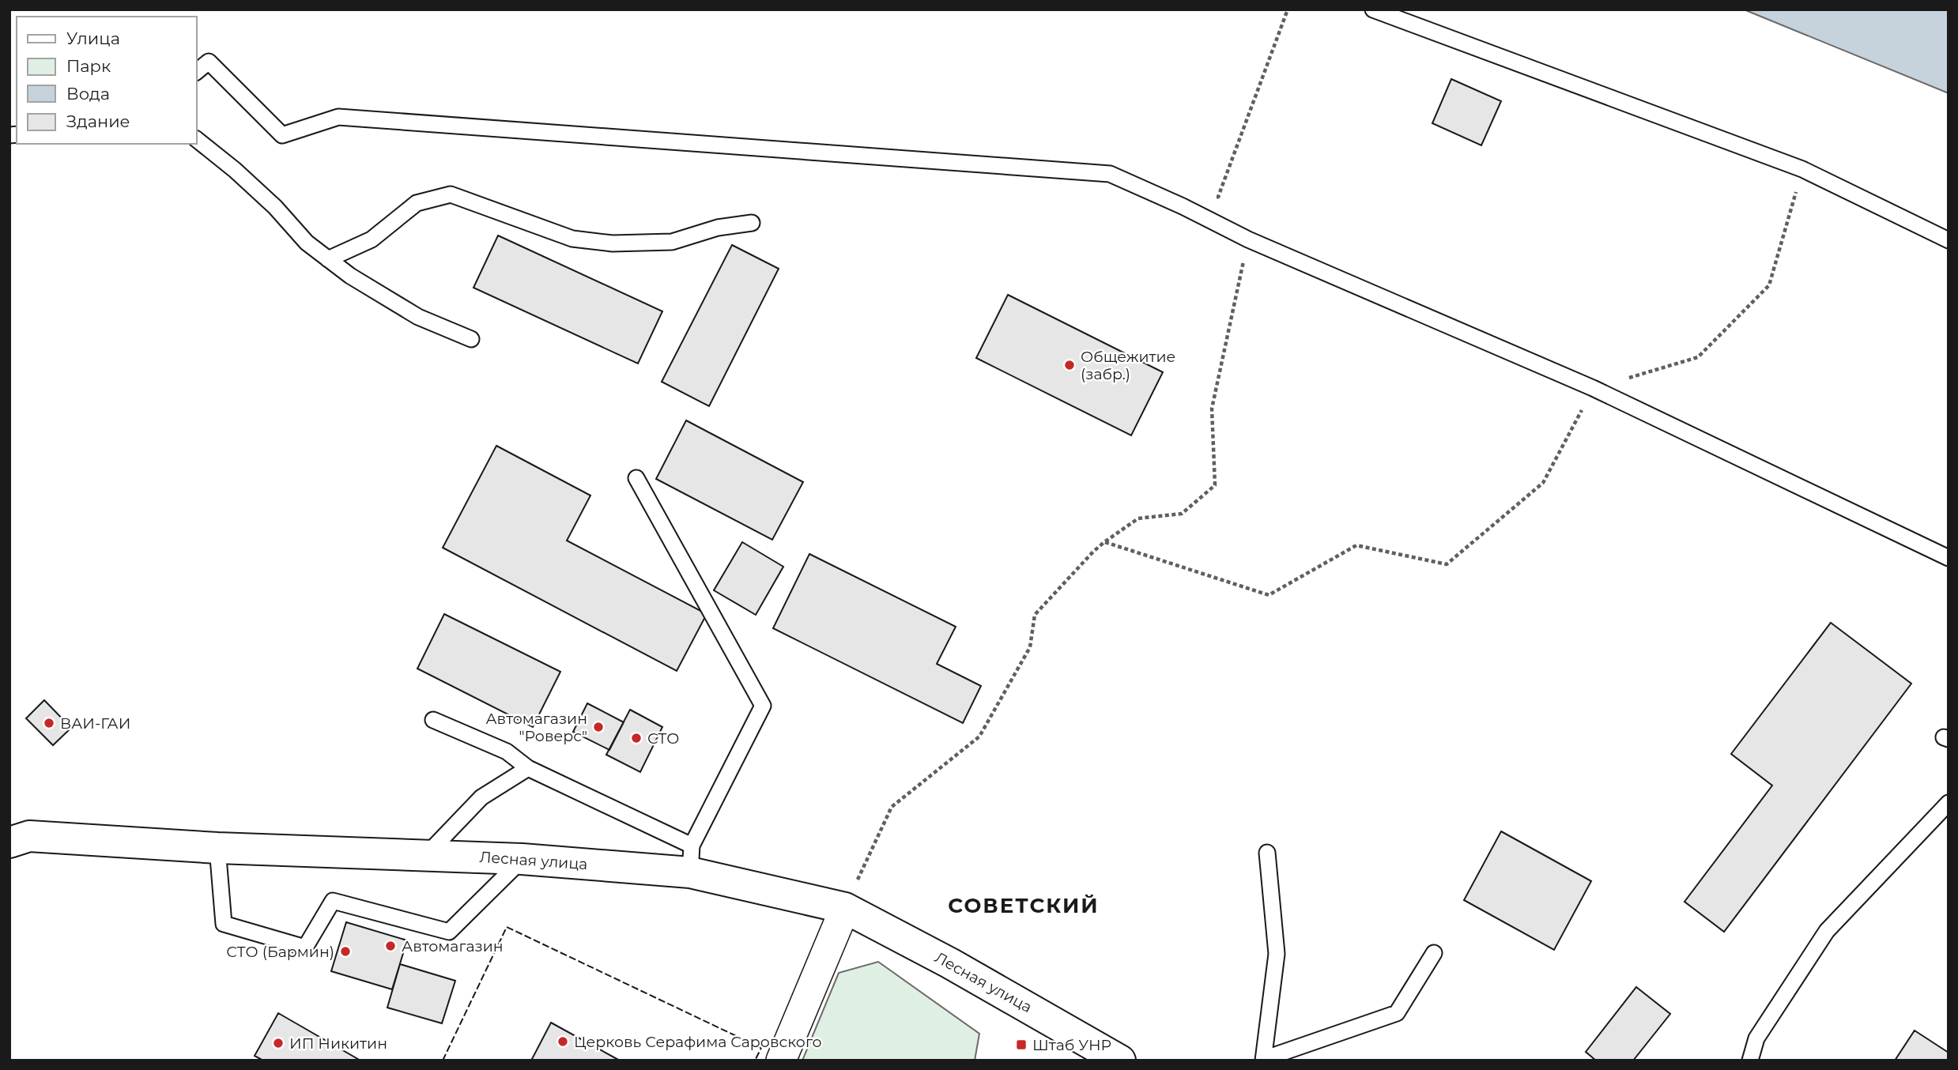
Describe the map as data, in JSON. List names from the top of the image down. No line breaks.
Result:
{"streets":{"main road":["Лесная улица"]},"districts":["СОВЕТСКИЙ"],"places":{"other":["Общежитие (забр.)","ВАИ-ГАИ","Автомагазин \"Роверс\"","СТО","Автомагазин","СТО (Бармин)","Церковь Серафима Саровского","ИП Никитин"],"transit":["Штаб УНР"]},"legend":["Улица","Парк","Вода","Здание"]}
